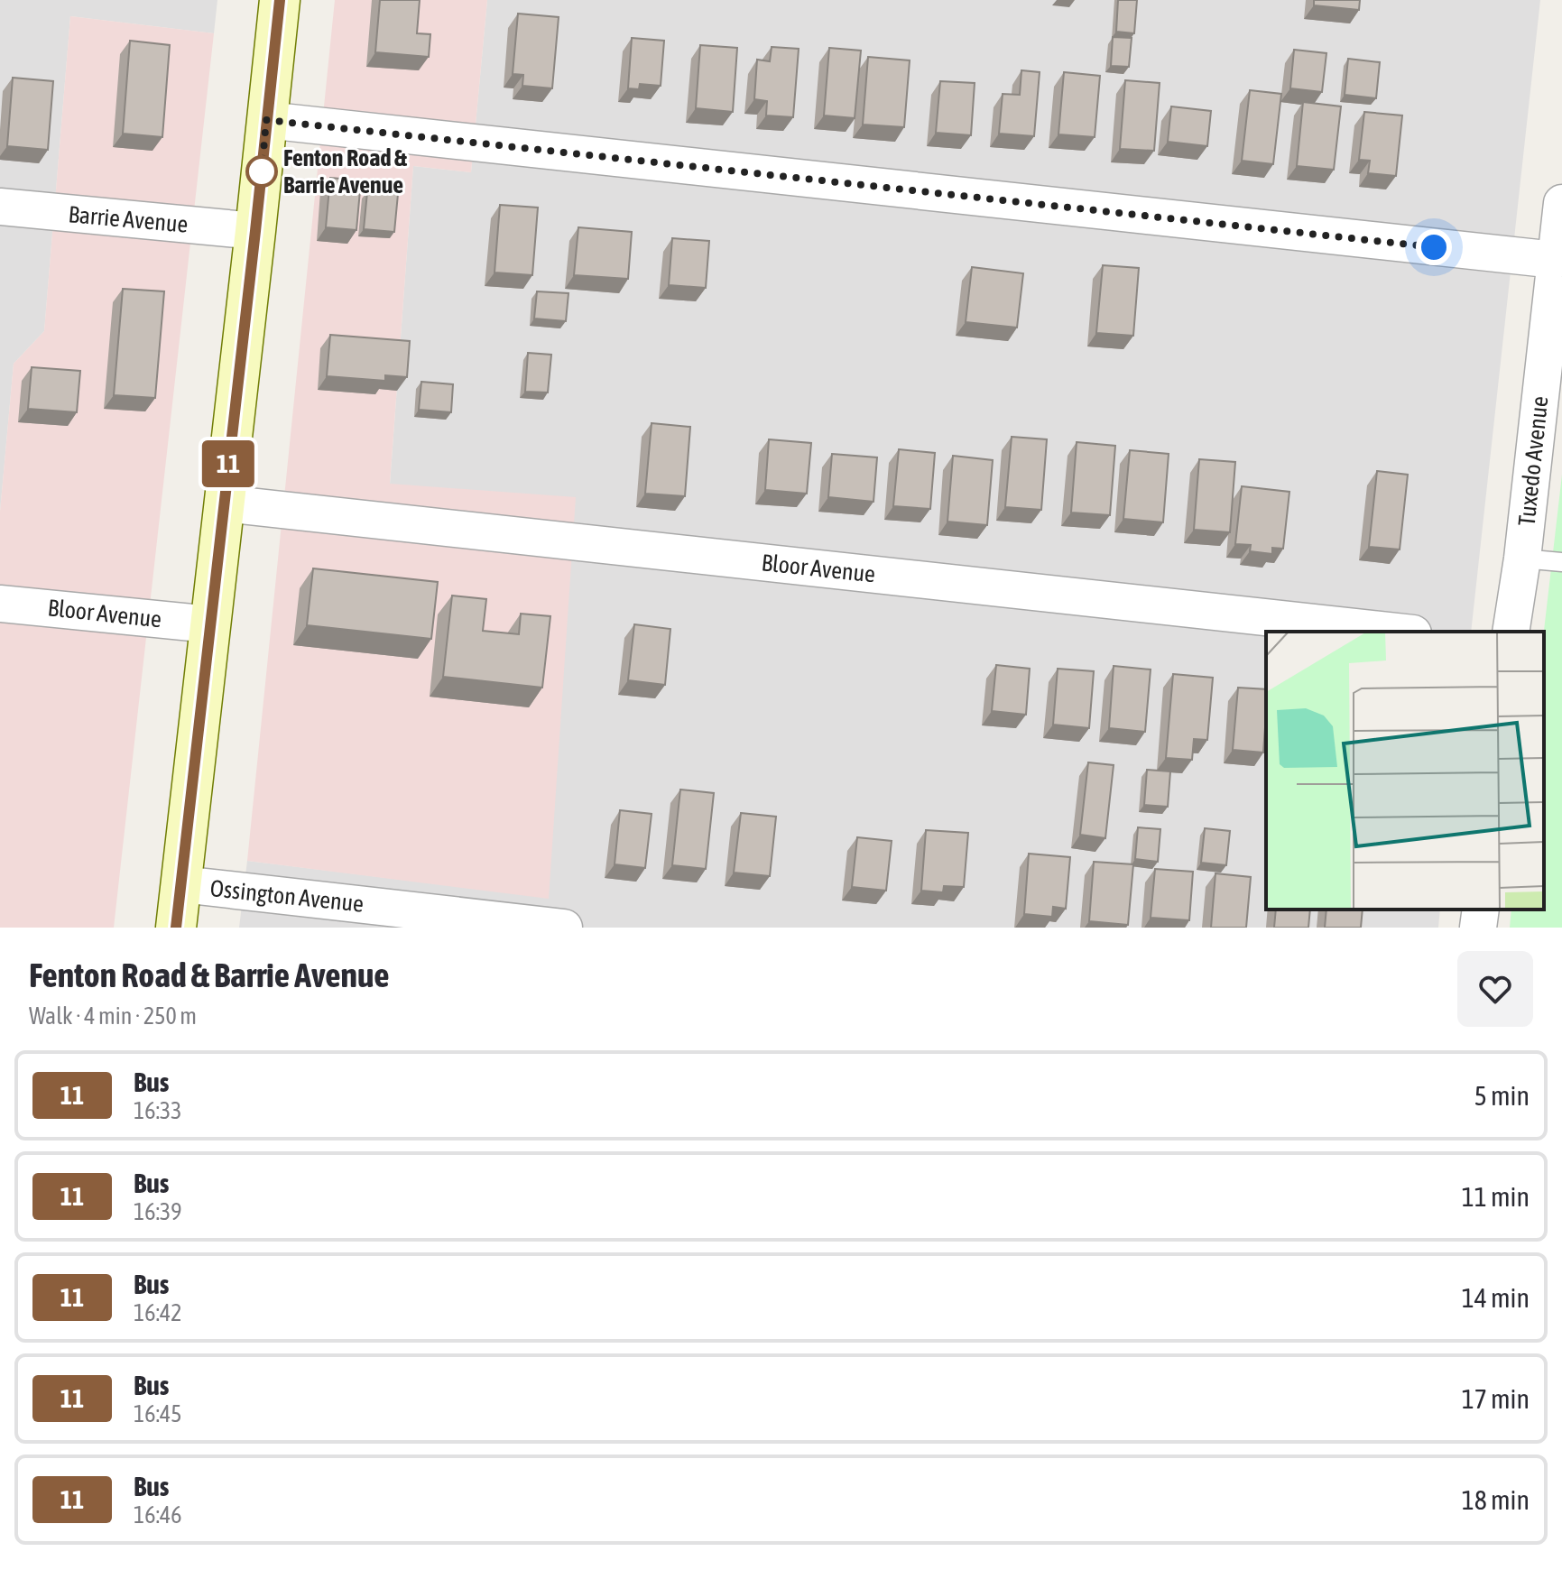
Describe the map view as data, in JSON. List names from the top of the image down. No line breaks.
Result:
{"streets":{"street":["Barrie Avenue","Tuxedo Avenue","Bloor Avenue","Ossington Avenue"]},"places":["Fenton Road & Barrie Avenue"],"lines":["bus line 11"],"page":{"on_map":"11","heading":["Fenton Road & Barrie Avenue","Walk · 4 min · 250 m"],"list":[{"mark":"11","name":"Bus","note":"16:33","value":"5 min"},{"mark":"11","name":"Bus","note":"16:39","value":"11 min"},{"mark":"11","name":"Bus","note":"16:42","value":"14 min"},{"mark":"11","name":"Bus","note":"16:45","value":"17 min"},{"mark":"11","name":"Bus","note":"16:46","value":"18 min"}]}}
